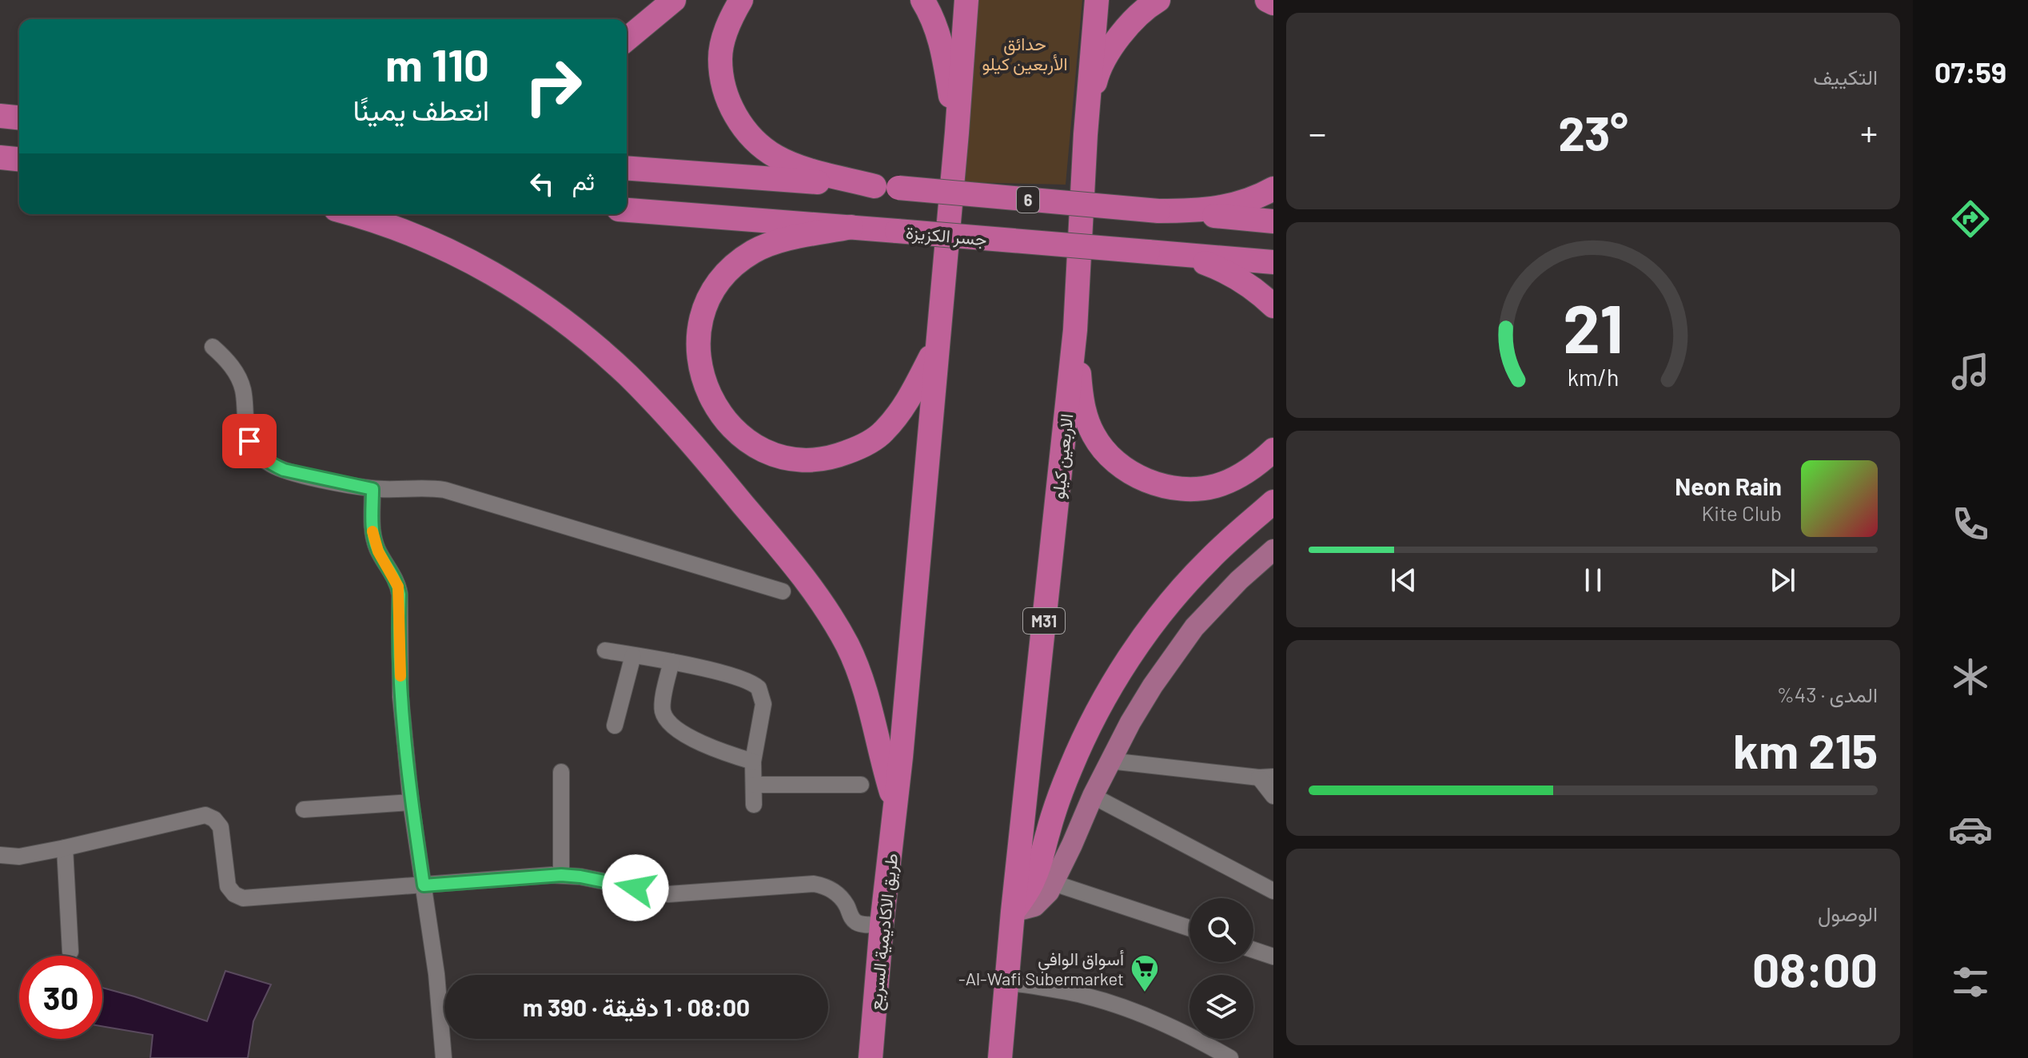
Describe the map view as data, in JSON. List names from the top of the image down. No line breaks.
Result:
{"streets":{"highway":["6","جسر الكزيزة","الاربعين كيلو","M31","طريق الاكاديمية السريع"]},"parks":["حدائق الأربعين كيلو"],"places":{"supermarket":["أسواق الوافي -Al-Wafi Subermarket"]},"page":{"tabs":"07:59","tile":["التكييف",["المدى · 43%","215 km"],["الوصول","08:00"]],"turn":["110 m","انعطف يمينًا"],"heat":["−","23°","+"],"then":"ثم","song":["Neon Rain","Kite Club"],"limit":"30","trip":"08:00 · 1 دقيقة · 390 m","gauge":["21","km/h"]}}
